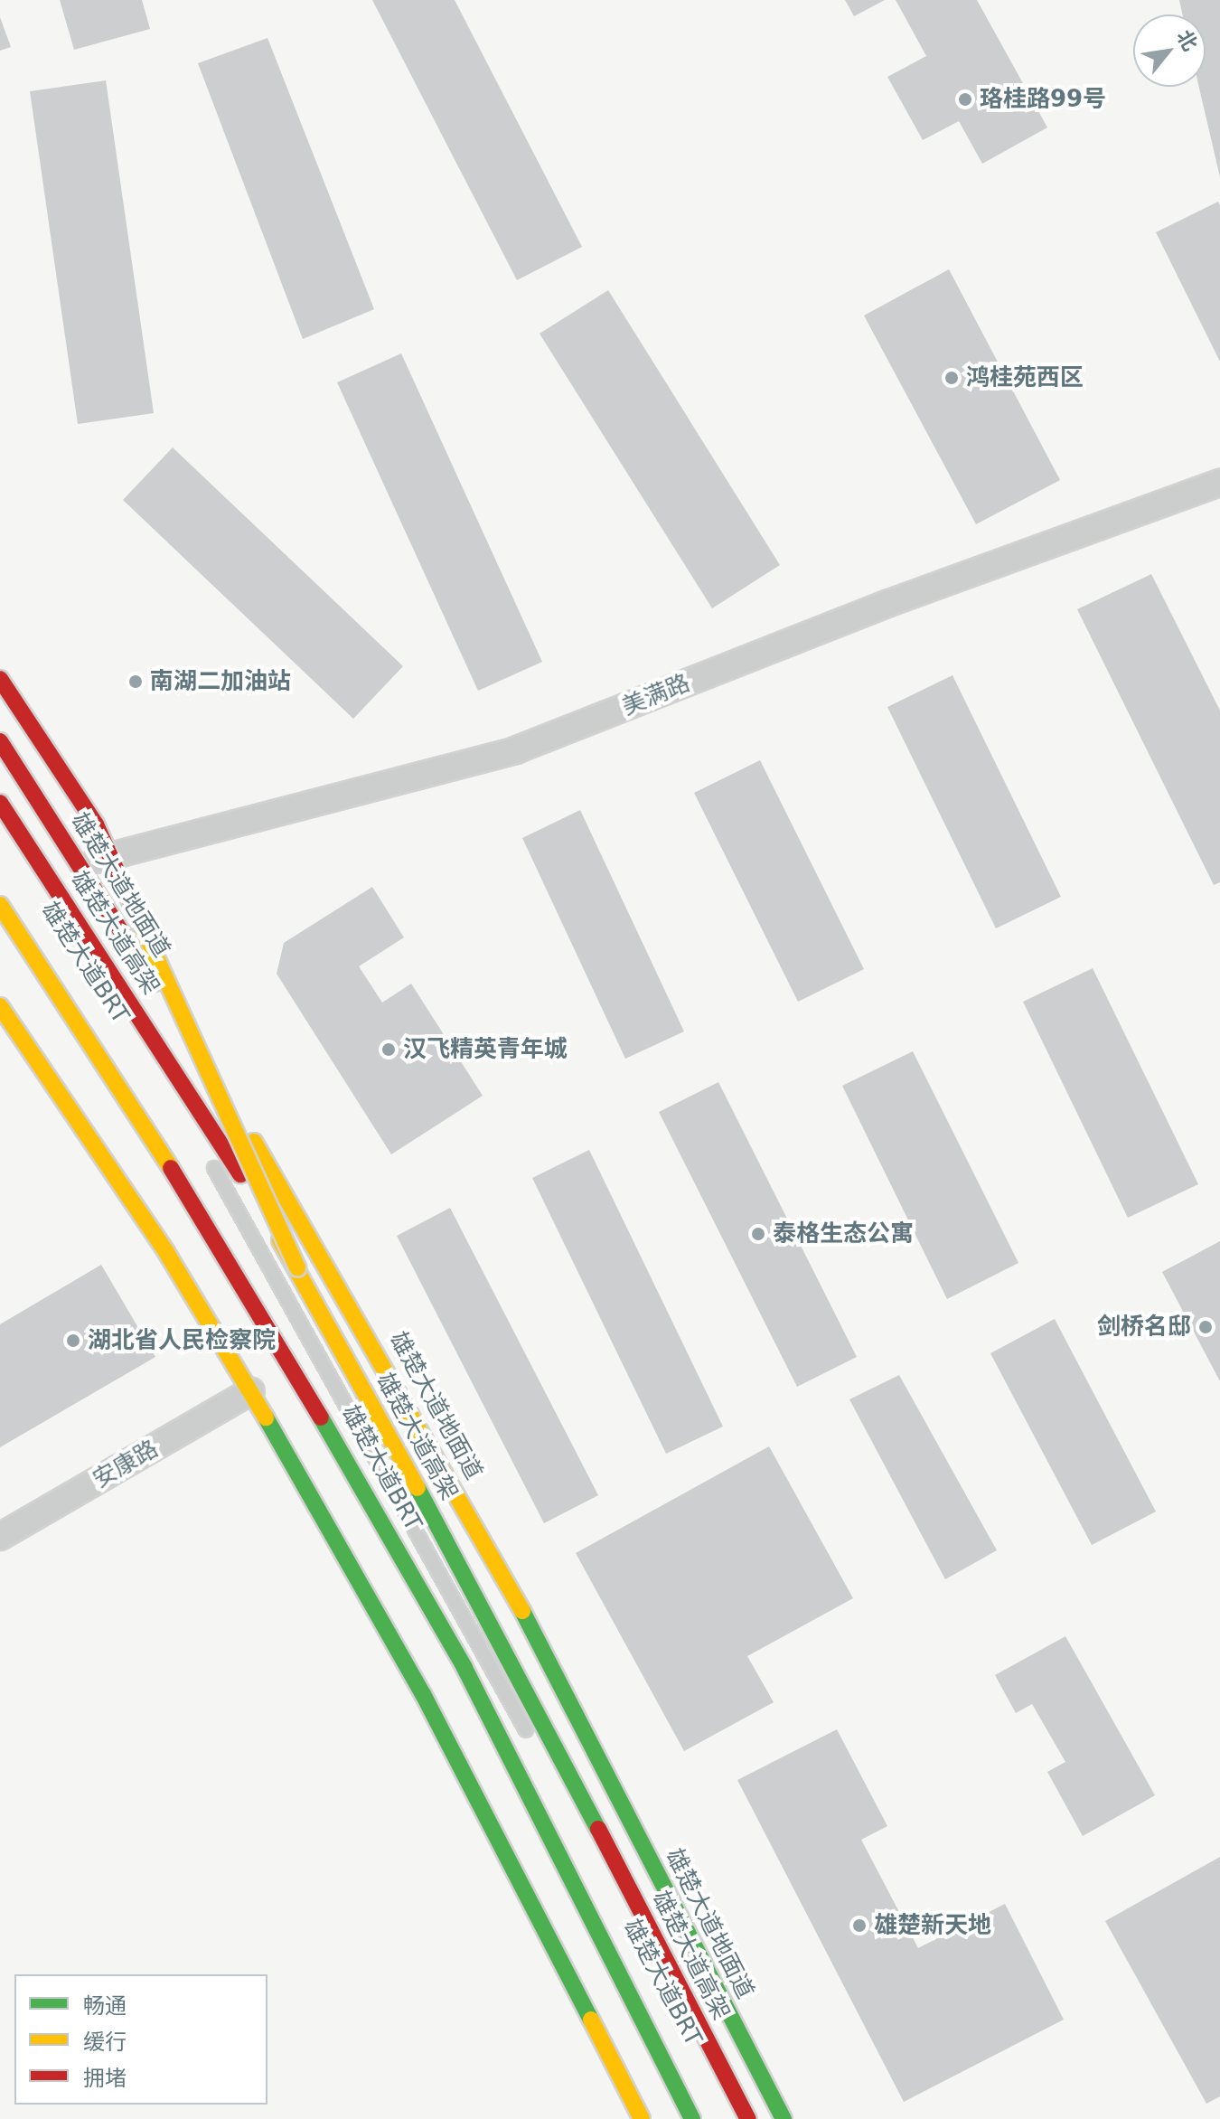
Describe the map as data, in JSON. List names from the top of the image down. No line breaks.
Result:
{"streets":{"main road":["雄楚大道地面道","雄楚大道高架"],"street":["美满路","安康路"],"lane":["雄楚大道BRT"]},"crossings":[["美满路","雄楚大道地面道"]],"places":["珞桂路99号","鸿桂苑西区","南湖二加油站","汉飞精英青年城","泰格生态公寓","剑桥名邸","湖北省人民检察院","雄楚新天地"],"legend":["畅通","缓行","拥堵"],"north":"top right"}
